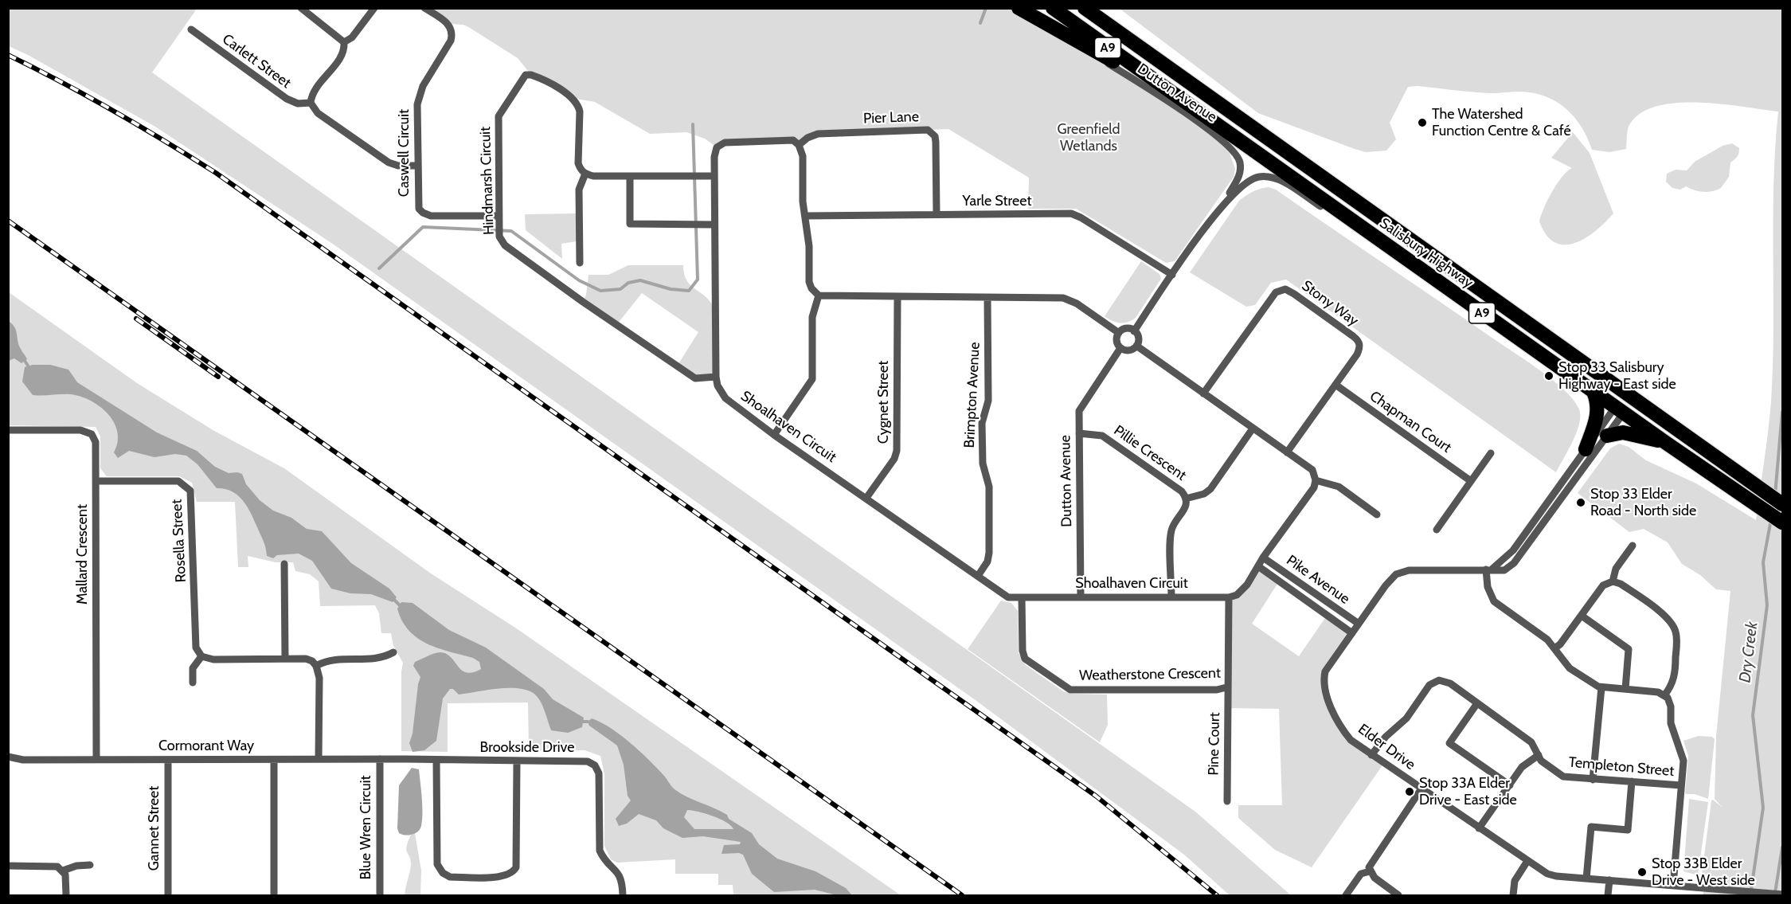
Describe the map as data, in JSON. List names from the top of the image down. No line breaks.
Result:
{"streets":{"highway":["A9","Salisbury Highway"],"street":["Carlett Street","Dutton Avenue","Pier Lane","Caswell Circuit","Hindmarsh Circuit","Yarle Street","Stony Way","Brimpton Avenue","Cygnet Street","Chapman Court","Shoalhaven Circuit","Pillie Crescent","Rosella Street","Mallard Crescent","Pike Avenue","Weatherstone Crescent","Pine Court","Cormorant Way","Elder Drive","Brookside Drive","Templeton Street","Blue Wren Circuit","Gannet Street"]},"crossings":[["Dutton Avenue","Yarle Street"],["Dutton Avenue","Salisbury Highway"],["Dutton Avenue","Shoalhaven Circuit"],["Dutton Avenue","Pillie Crescent"],["Pier Lane","Yarle Street"],["Pier Lane","Shoalhaven Circuit"],["Caswell Circuit","Hindmarsh Circuit"],["Hindmarsh Circuit","Shoalhaven Circuit"],["Salisbury Highway","Elder Drive"],["Stony Way","Chapman Court"],["Brimpton Avenue","Shoalhaven Circuit"],["Cygnet Street","Shoalhaven Circuit"],["Shoalhaven Circuit","Pillie Crescent"],["Shoalhaven Circuit","Weatherstone Crescent"],["Rosella Street","Mallard Crescent"],["Mallard Crescent","Cormorant Way"],["Pike Avenue","Elder Drive"],["Weatherstone Crescent","Pine Court"],["Cormorant Way","Brookside Drive"],["Cormorant Way","Blue Wren Circuit"],["Cormorant Way","Gannet Street"],["Elder Drive","Templeton Street"]],"water":["Dry Creek"],"parks":["Greenfield Wetlands"],"places":["The Watershed Function Centre & Café","Stop 33 Salisbury Highway - East side","Stop 33 Elder Road - North side","Stop 33A Elder Drive - East side","Stop 33B Elder Drive - West side"]}
